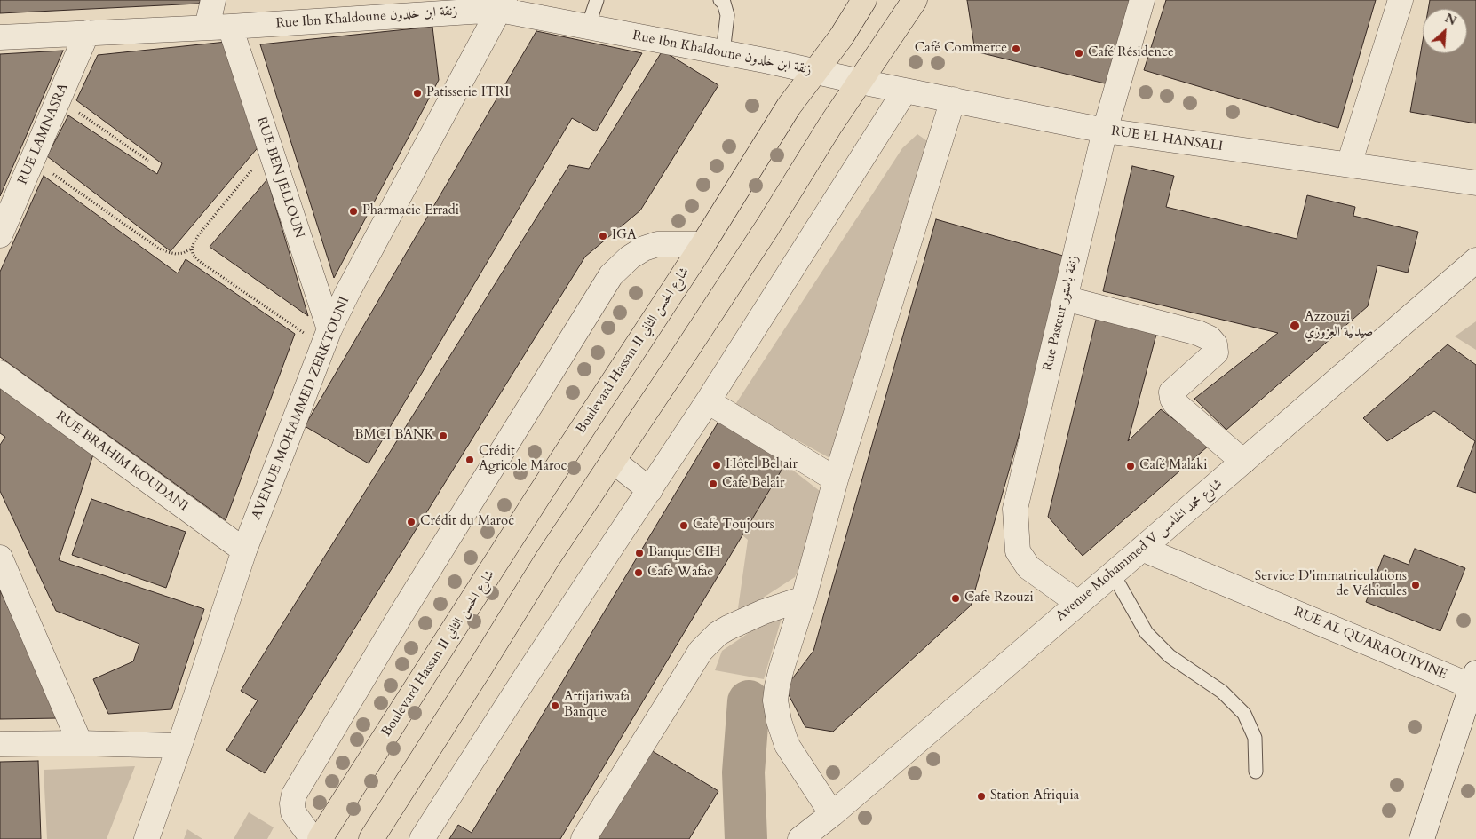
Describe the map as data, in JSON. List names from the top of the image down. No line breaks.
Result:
{"streets":{"main road":["Boulevard Hassan II شارع الحسن الثاني"],"street":["Rue Ibn Khaldoune زنقة ابن خلدون","RUE LAMNASRA","RUE EL HANSALI","RUE BEN JELLOUN","Rue Pasteur زنقة باستور","AVENUE MOHAMMED ZERKTOUNI","RUE BRAHIM ROUDANI","Avenue Mohammed V شارع محمد الخامس","RUE AL QUARAOUIYINE"]},"crossings":[["Rue Ibn Khaldoune زنقة ابن خلدون","RUE LAMNASRA"],["Rue Ibn Khaldoune زنقة ابن خلدون","RUE EL HANSALI"],["Rue Ibn Khaldoune زنقة ابن خلدون","RUE BEN JELLOUN"],["Rue Ibn Khaldoune زنقة ابن خلدون","Boulevard Hassan II شارع الحسن الثاني"],["Rue Ibn Khaldoune زنقة ابن خلدون","AVENUE MOHAMMED ZERKTOUNI"],["RUE EL HANSALI","Rue Pasteur زنقة باستور"],["RUE BEN JELLOUN","AVENUE MOHAMMED ZERKTOUNI"],["Rue Pasteur زنقة باستور","Avenue Mohammed V شارع محمد الخامس"],["AVENUE MOHAMMED ZERKTOUNI","RUE BRAHIM ROUDANI"],["Avenue Mohammed V شارع محمد الخامس","RUE AL QUARAOUIYINE"]],"places":["Café Commerce","Café Résidence","Patisserie ITRI","Pharmacie Erradi","IGA","Azzouzi صيدلية العزوزي","BMCI BANK","Crédit Agricole Maroc","Hôtel Bel air","Café Malaki","Cafe Belair","Crédit du Maroc","Cafe Toujours","Banque CIH","Cafe Wafae","Service D'immatriculations de Véhicules","Cafe Rzouzi","Attijariwafa Banque","Station Afriquia"],"north":"top right"}
